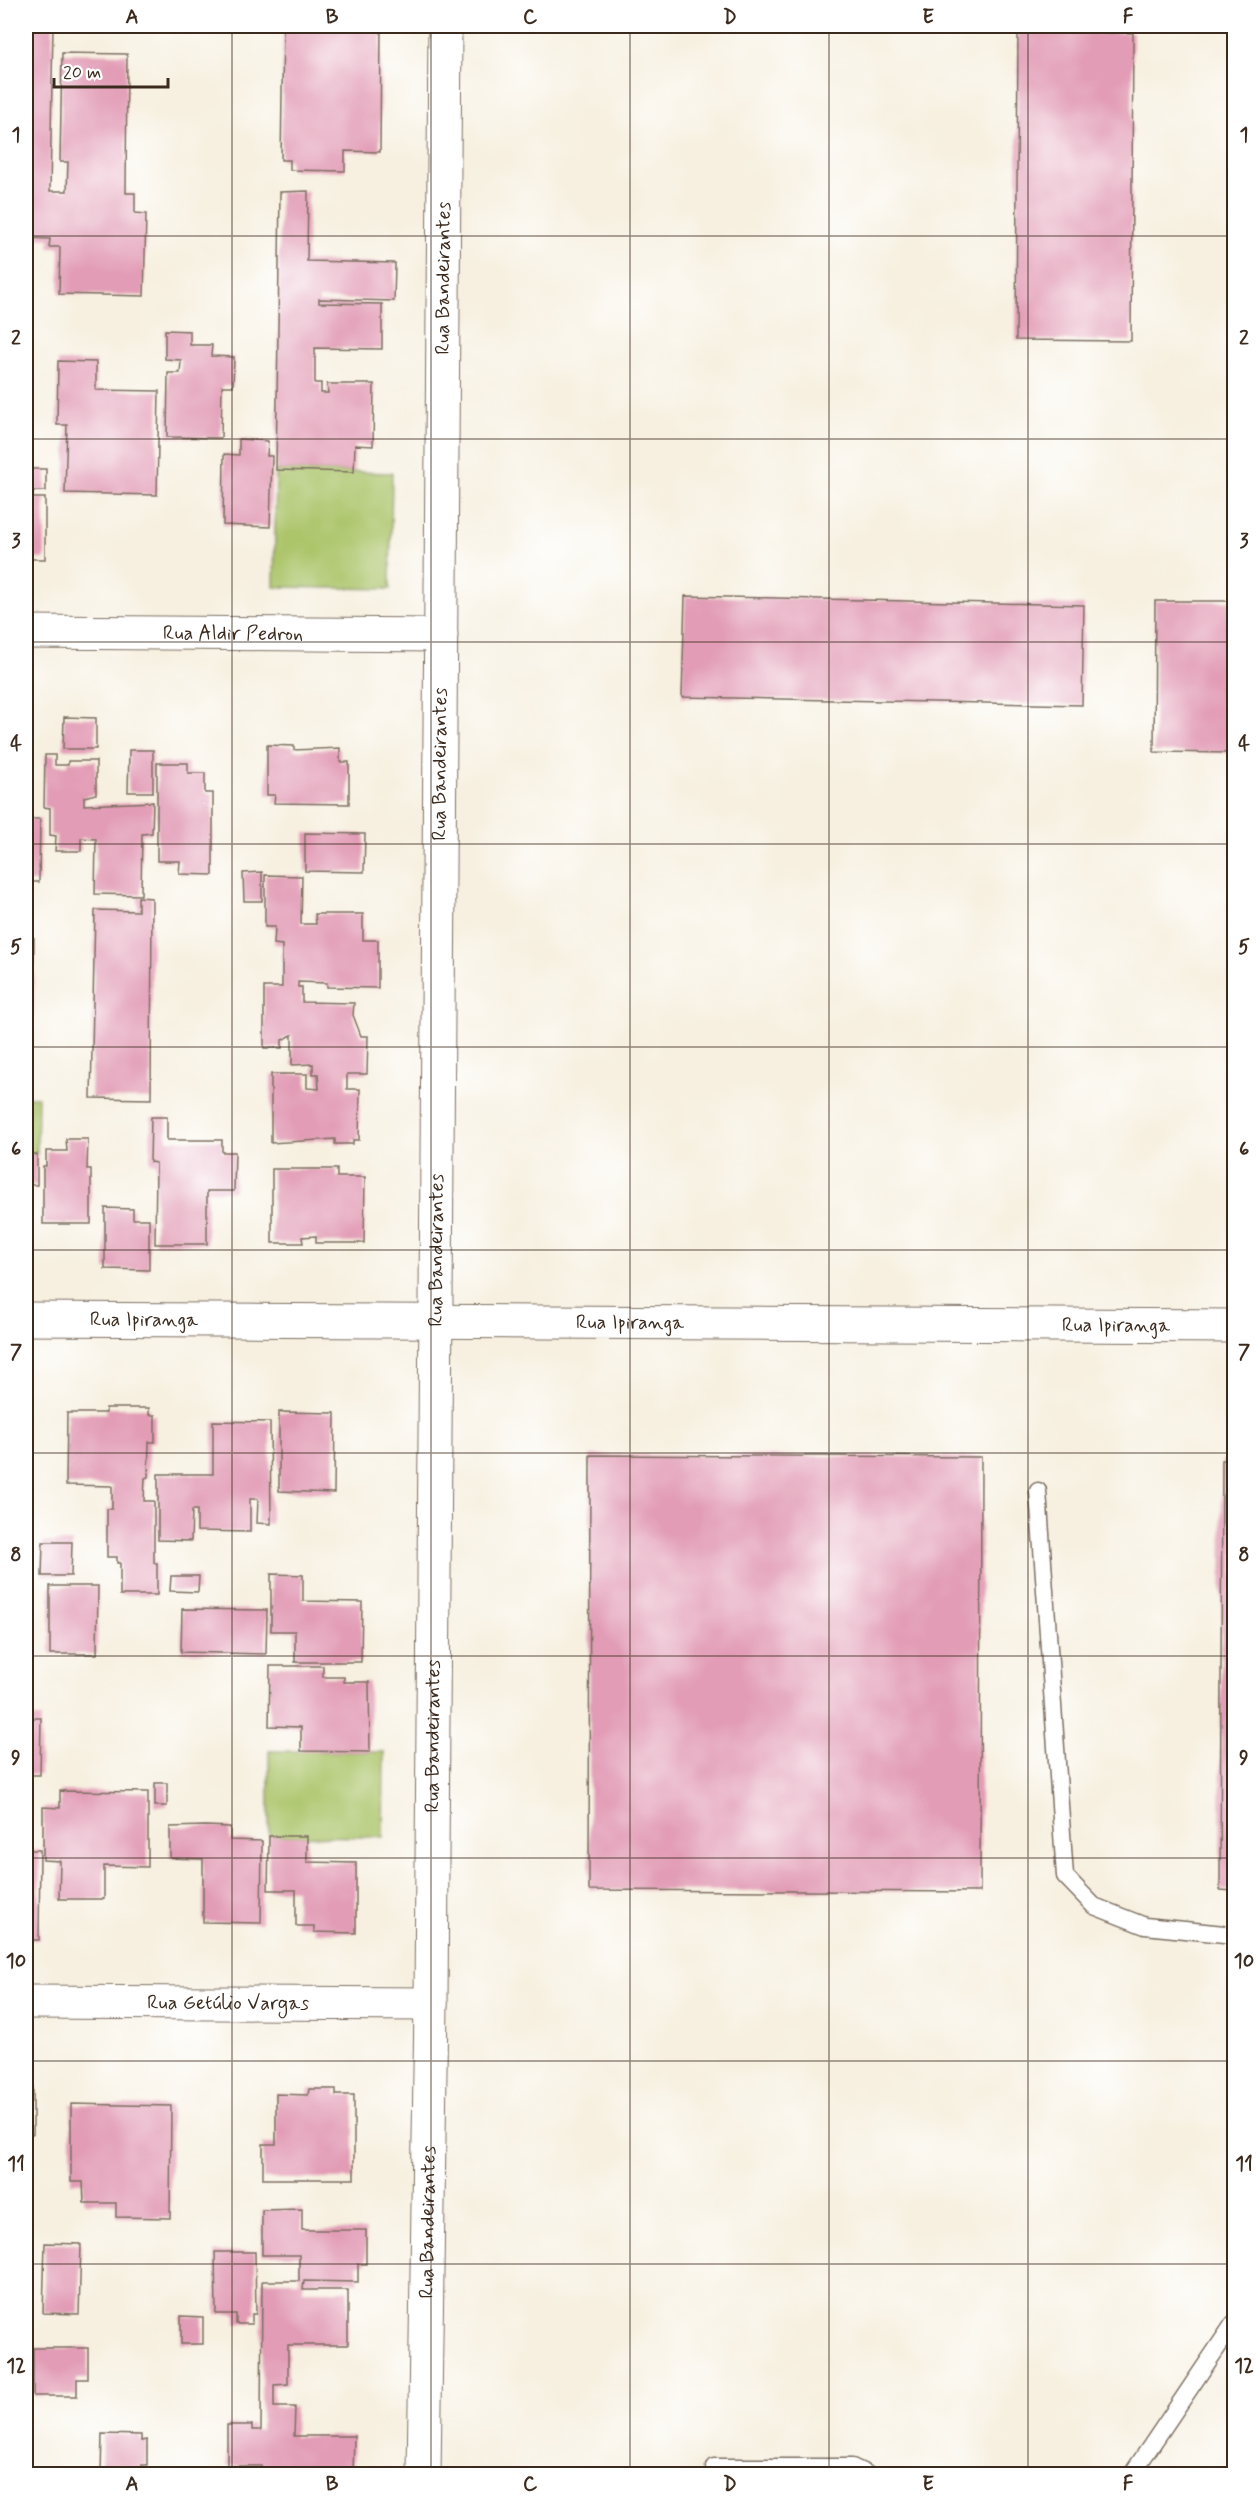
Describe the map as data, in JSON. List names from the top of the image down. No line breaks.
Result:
{"streets":{"street":["Rua Bandeirantes","Rua Aldir Pedron","Rua Ipiranga","Rua Getúlio Vargas"]},"crossings":[["Rua Bandeirantes","Rua Aldir Pedron"],["Rua Bandeirantes","Rua Ipiranga"],["Rua Bandeirantes","Rua Getúlio Vargas"]],"scale_bar":"20 m","grid":{"columns":["A","B","C","D","E","F"],"rows":["1","2","3","4","5","6","7","8","9","10","11","12"]}}
